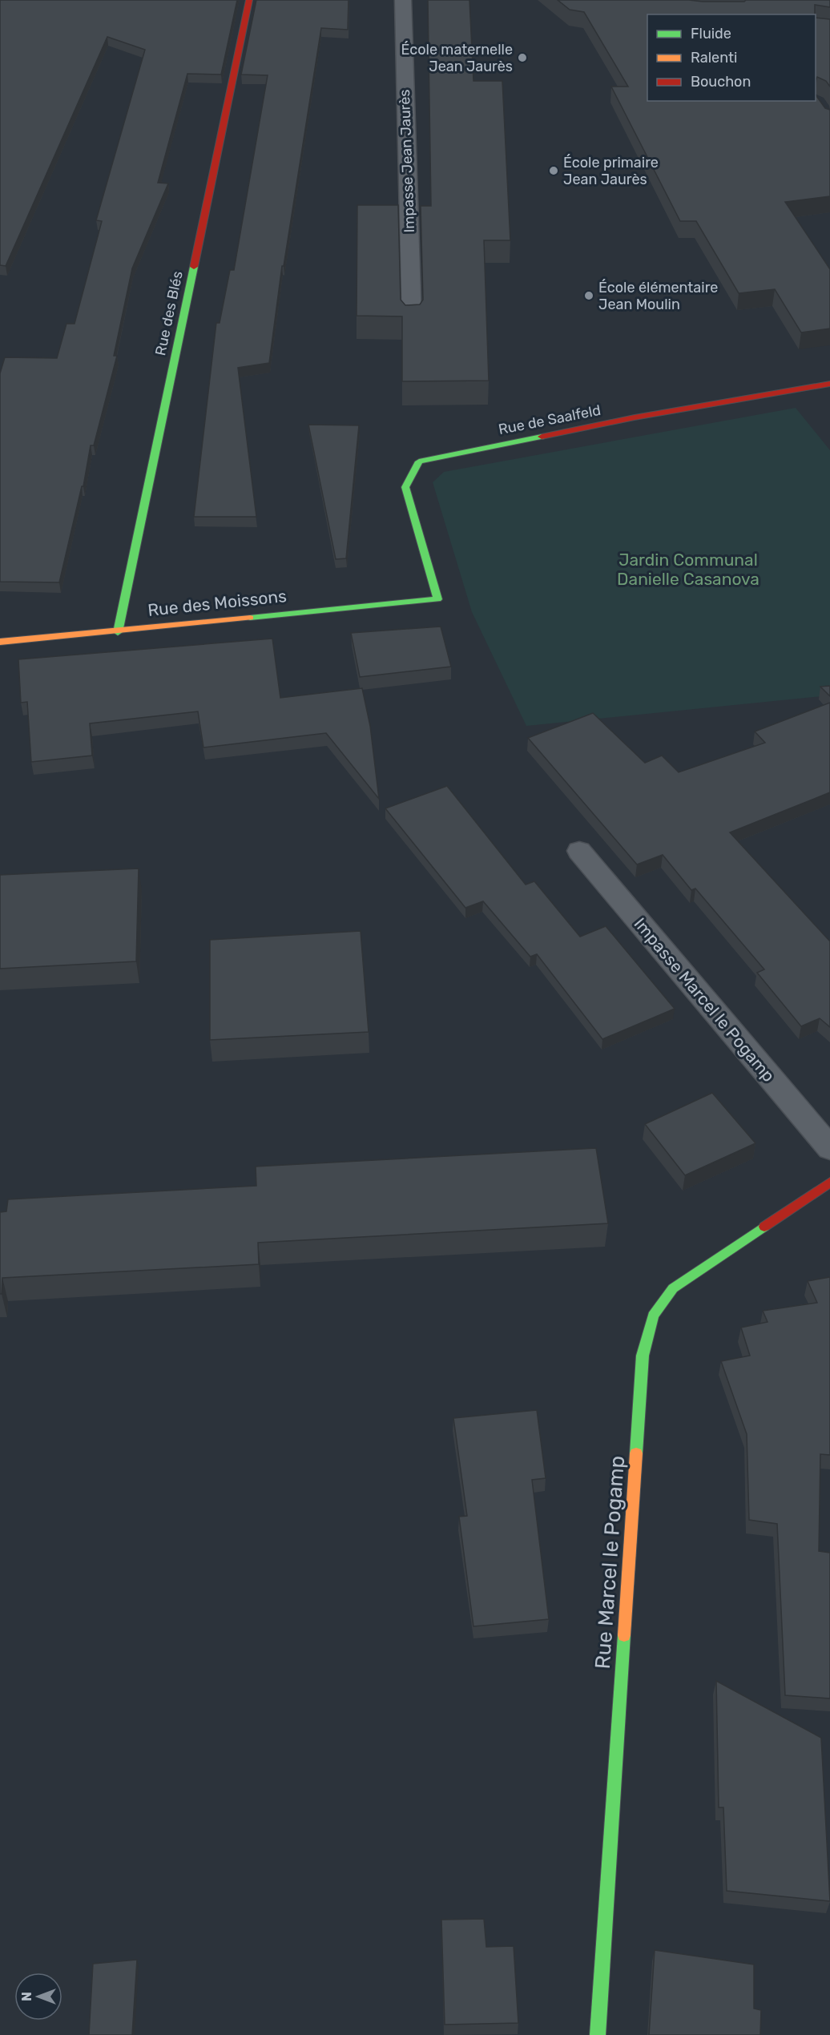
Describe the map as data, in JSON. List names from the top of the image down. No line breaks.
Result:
{"streets":{"street":["Impasse Jean Jaurès","Rue des Blés","Rue de Saalfeld","Rue des Moissons","Impasse Marcel le Pogamp","Rue Marcel le Pogamp"]},"crossings":[["Rue des Blés","Rue des Moissons"],["Rue de Saalfeld","Rue des Moissons"]],"parks":["Jardin Communal Danielle Casanova"],"places":["École maternelle Jean Jaurès","École primaire Jean Jaurès","École élémentaire Jean Moulin"],"legend":["Fluide","Ralenti","Bouchon"],"north":"left"}
